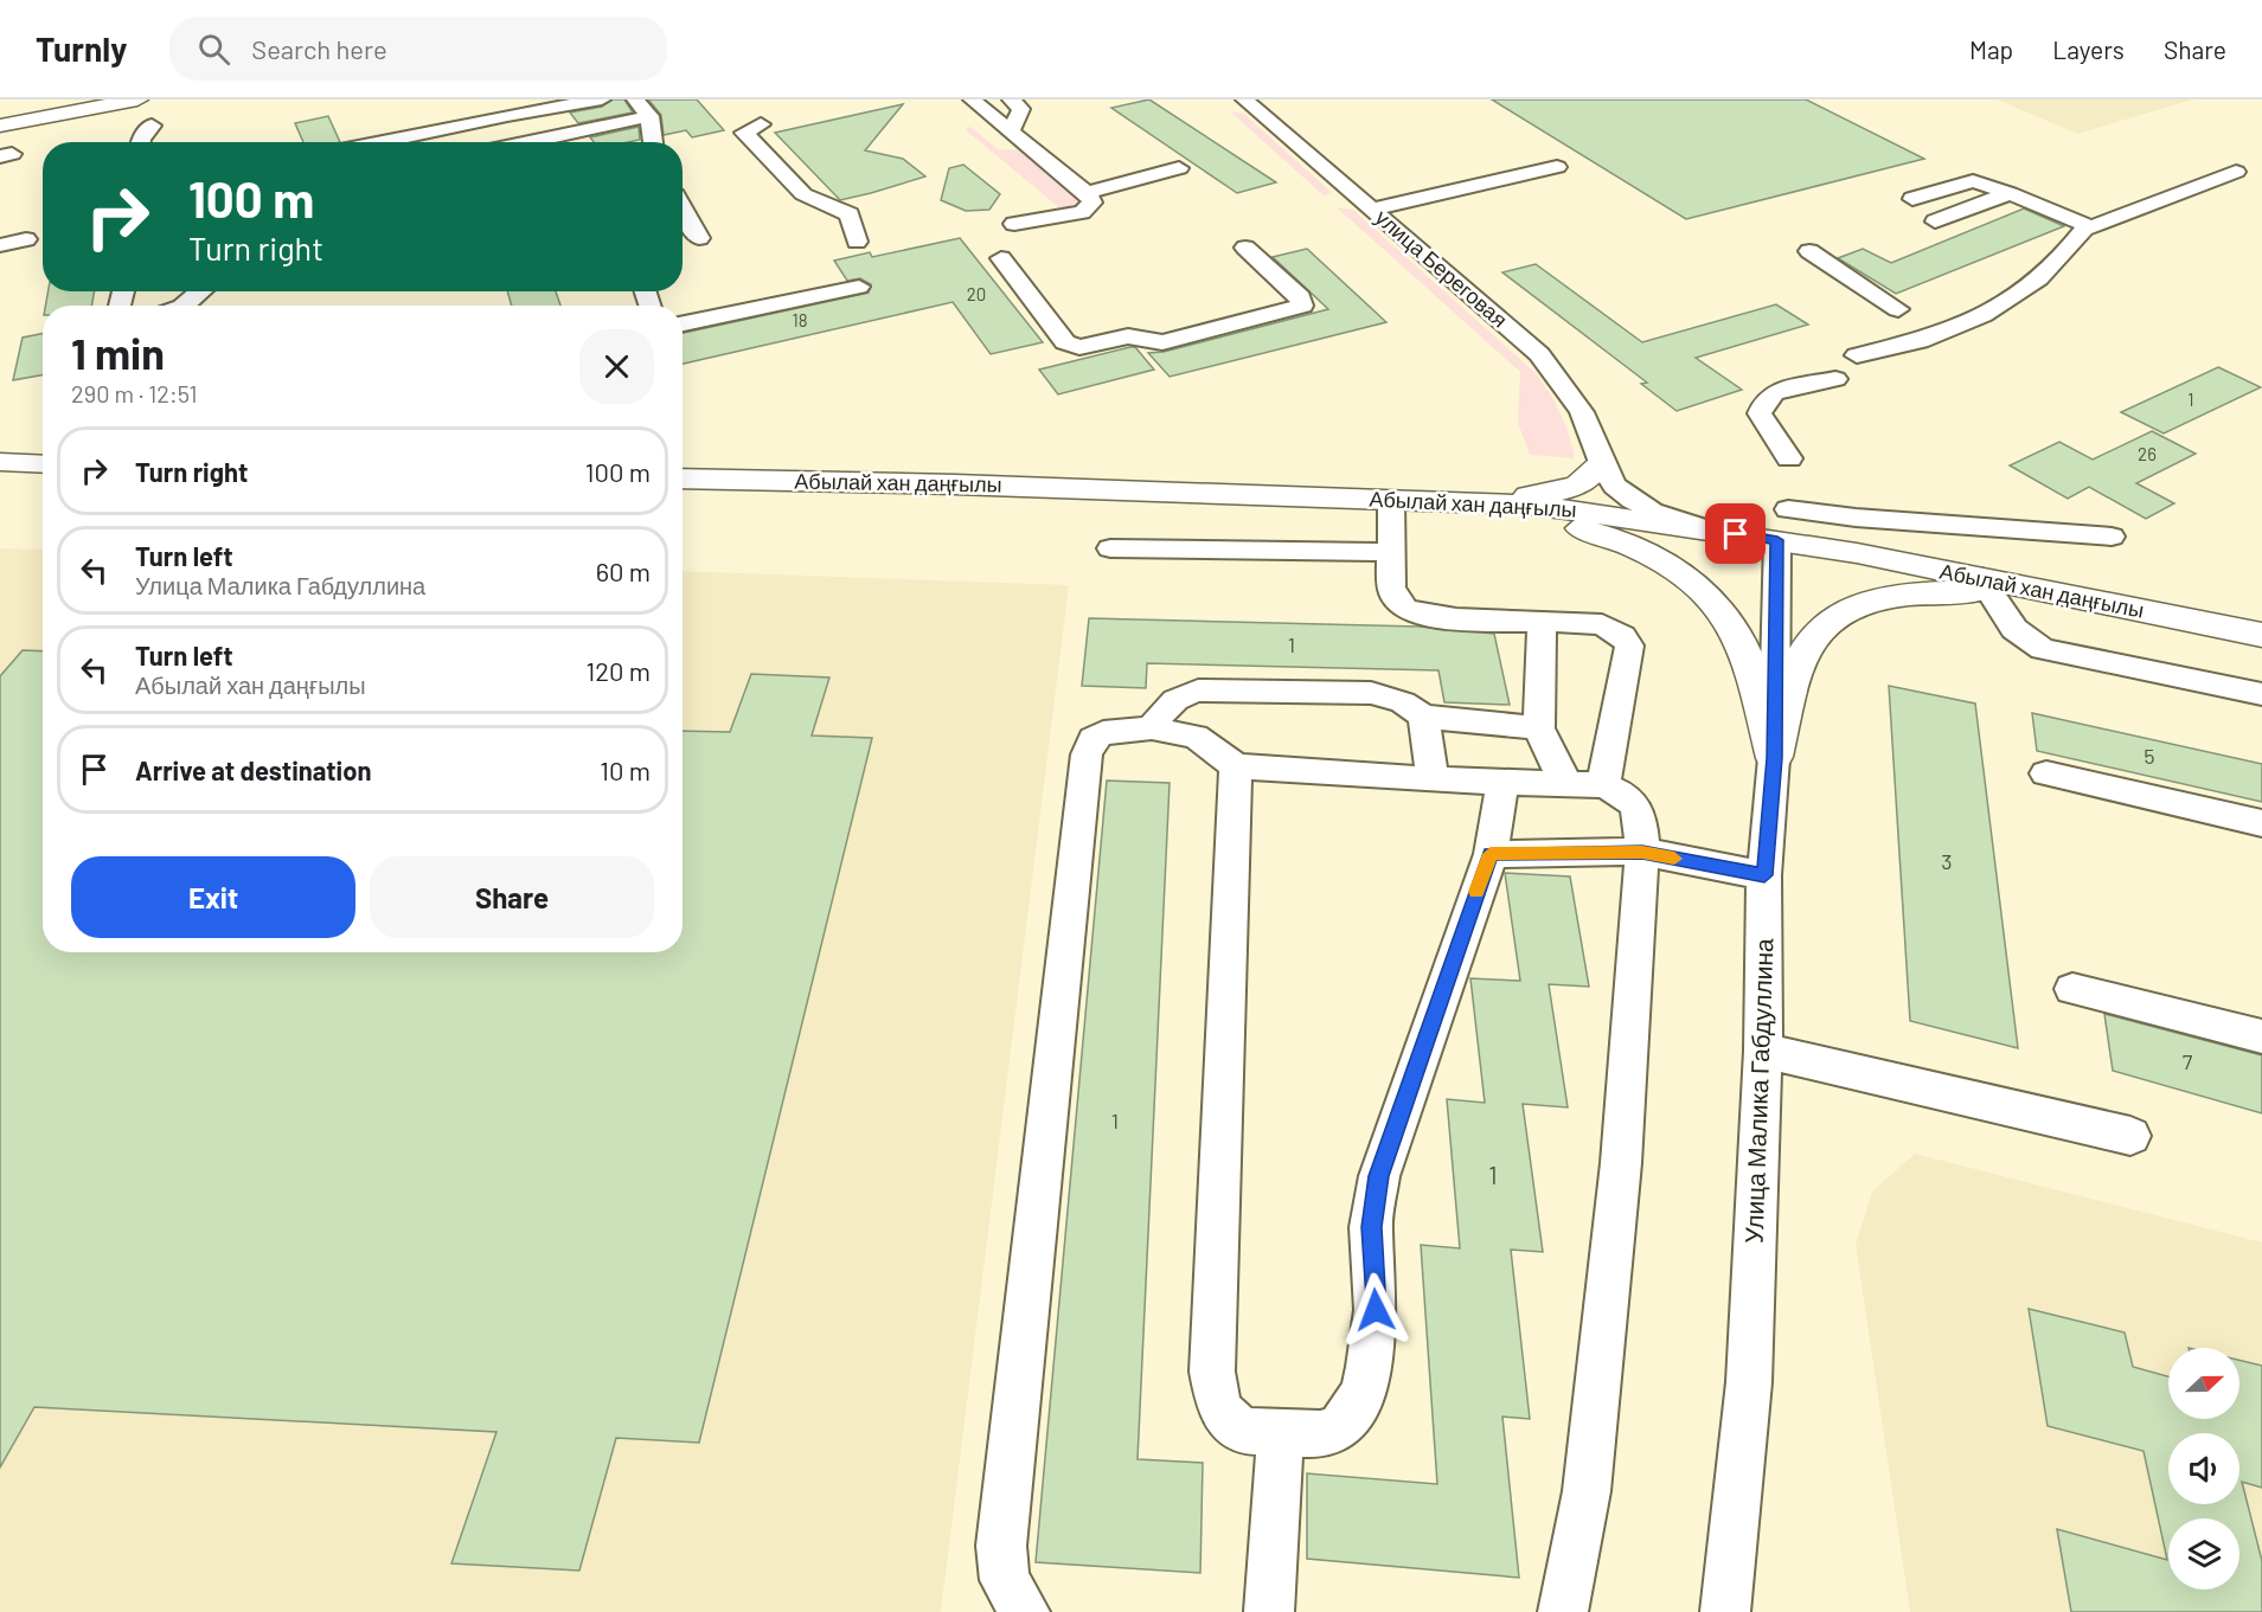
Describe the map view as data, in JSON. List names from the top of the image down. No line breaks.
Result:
{"streets":{"main road":["Абылай хан даңғылы"],"street":["улица Береговая","Улица Малика Габдуллина"]},"crossings":[["Абылай хан даңғылы","Улица Малика Габдуллина"]],"house_numbers":["20","18","1","26","1","5","3","7","1","1"],"north":"right","page":{"header":"Turnly","search":"Search here","nav":["Map","Layers","Share"],"turn":["100 m","Turn right"],"heading":["1 min","290 m · 12:51"],"list":[{"name":"Turn right","value":"100 m"},{"name":"Turn left","note":"Улица Малика Габдуллина","value":"60 m"},{"name":"Turn left","note":"Абылай хан даңғылы","value":"120 m"},{"name":"Arrive at destination","value":"10 m"}],"buttons":["Exit","Share"]}}
